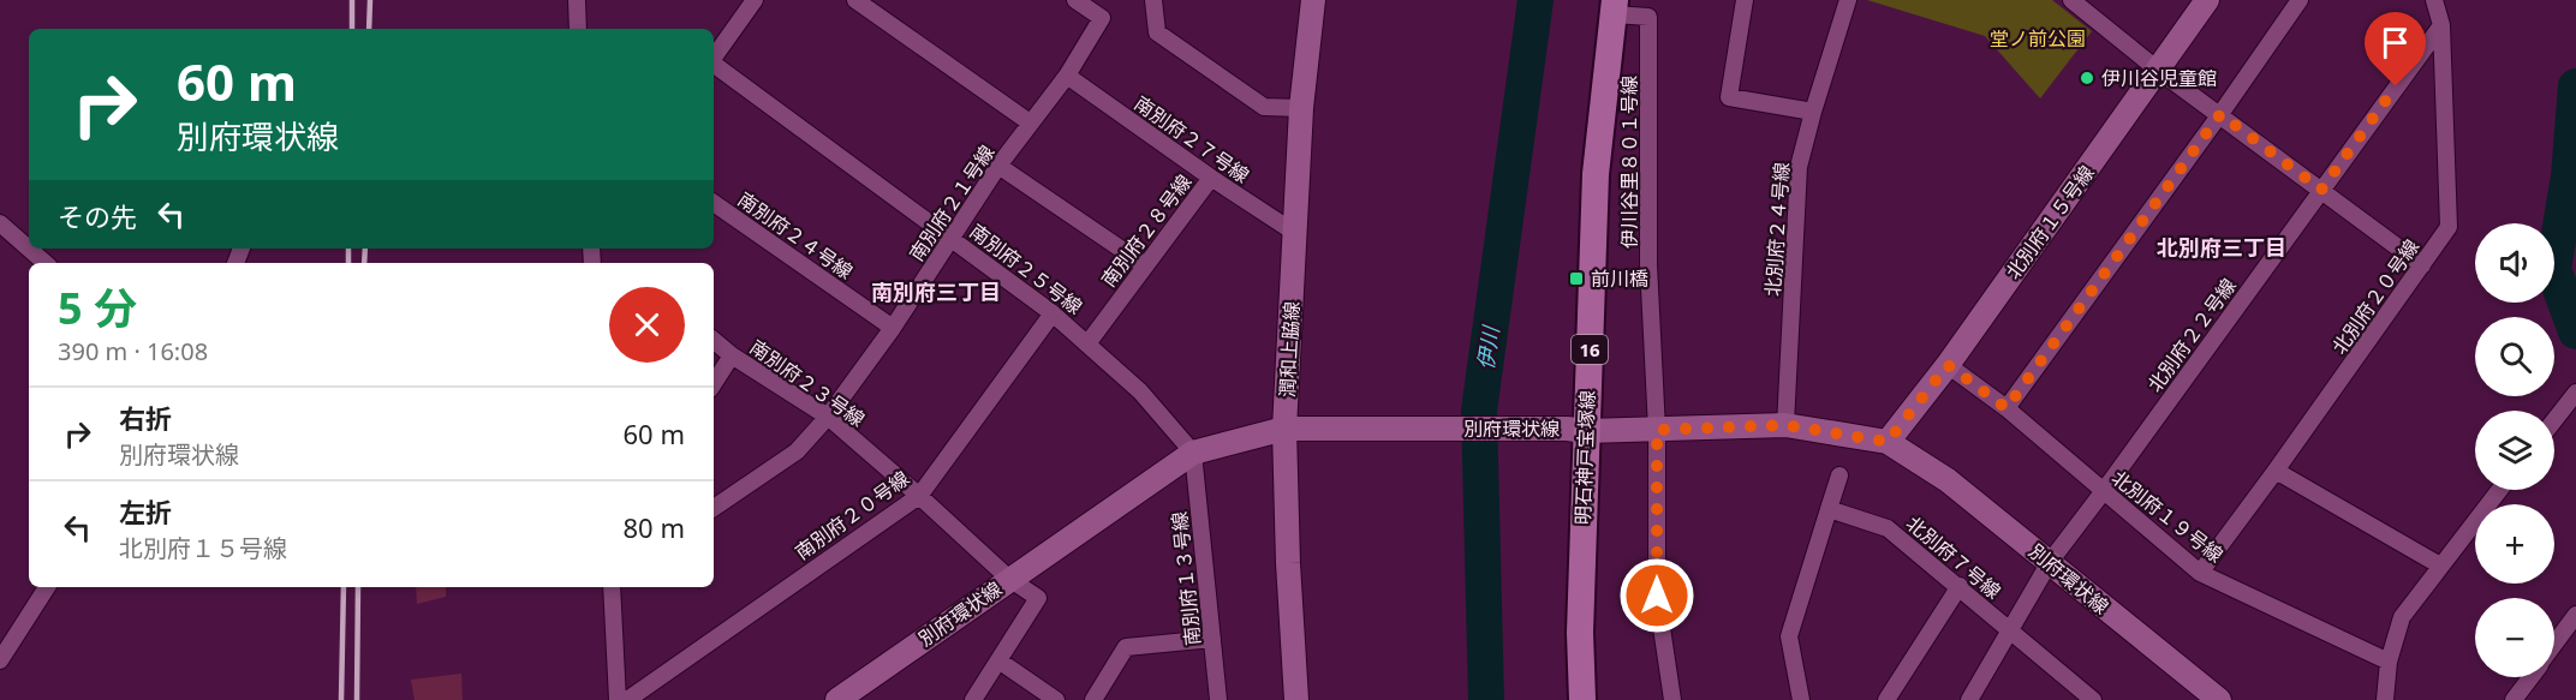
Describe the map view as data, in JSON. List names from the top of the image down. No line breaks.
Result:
{"streets":{"main road":["16","明石神戸宝塚線"],"street":["南別府２７号線","伊川谷里８０１号線","南別府２１号線","北別府１５号線","北別府２４号線","南別府２８号線","南別府２４号線","南別府２５号線","北別府２０号線","北別府２２号線","潤和上脇線","南別府２３号線","別府環状線","南別府２０号線","北別府１９号線","北別府７号線","南別府１３号線"]},"crossings":[["南別府２７号線","南別府２１号線"],["南別府２７号線","南別府２８号線"],["南別府２７号線","潤和上脇線"],["伊川谷里８０１号線","別府環状線"],["伊川谷里８０１号線","明石神戸宝塚線"],["南別府２１号線","南別府２４号線"],["南別府２１号線","南別府２５号線"],["南別府２１号線","南別府２３号線"],["北別府１５号線","別府環状線"],["北別府１５号線","北別府１９号線"],["北別府２４号線","別府環状線"],["南別府２８号線","南別府２５号線"],["南別府２５号線","別府環状線"],["南別府２５号線","南別府２０号線"],["南別府２５号線","南別府１３号線"],["北別府２０号線","北別府２２号線"],["北別府２０号線","北別府１９号線"],["北別府２２号線","別府環状線"],["北別府２２号線","北別府１９号線"],["北別府２２号線","北別府７号線"],["潤和上脇線","別府環状線"],["南別府２３号線","別府環状線"],["南別府２３号線","南別府２０号線"],["別府環状線","明石神戸宝塚線"],["別府環状線","南別府１３号線"]],"districts":["北別府三丁目","南別府三丁目"],"water":["伊川"],"parks":["堂ノ前公園"],"places":{"other":["伊川谷児童館"],"transit":["前川橋"]},"page":{"turn":["60 m","別府環状線"],"then":"その先","map_buttons":["+","−"],"heading":["5 分","390 m · 16:08"],"list":[{"name":"右折","note":"別府環状線","value":"60 m"},{"name":"左折","note":"北別府１５号線","value":"80 m"}]}}
